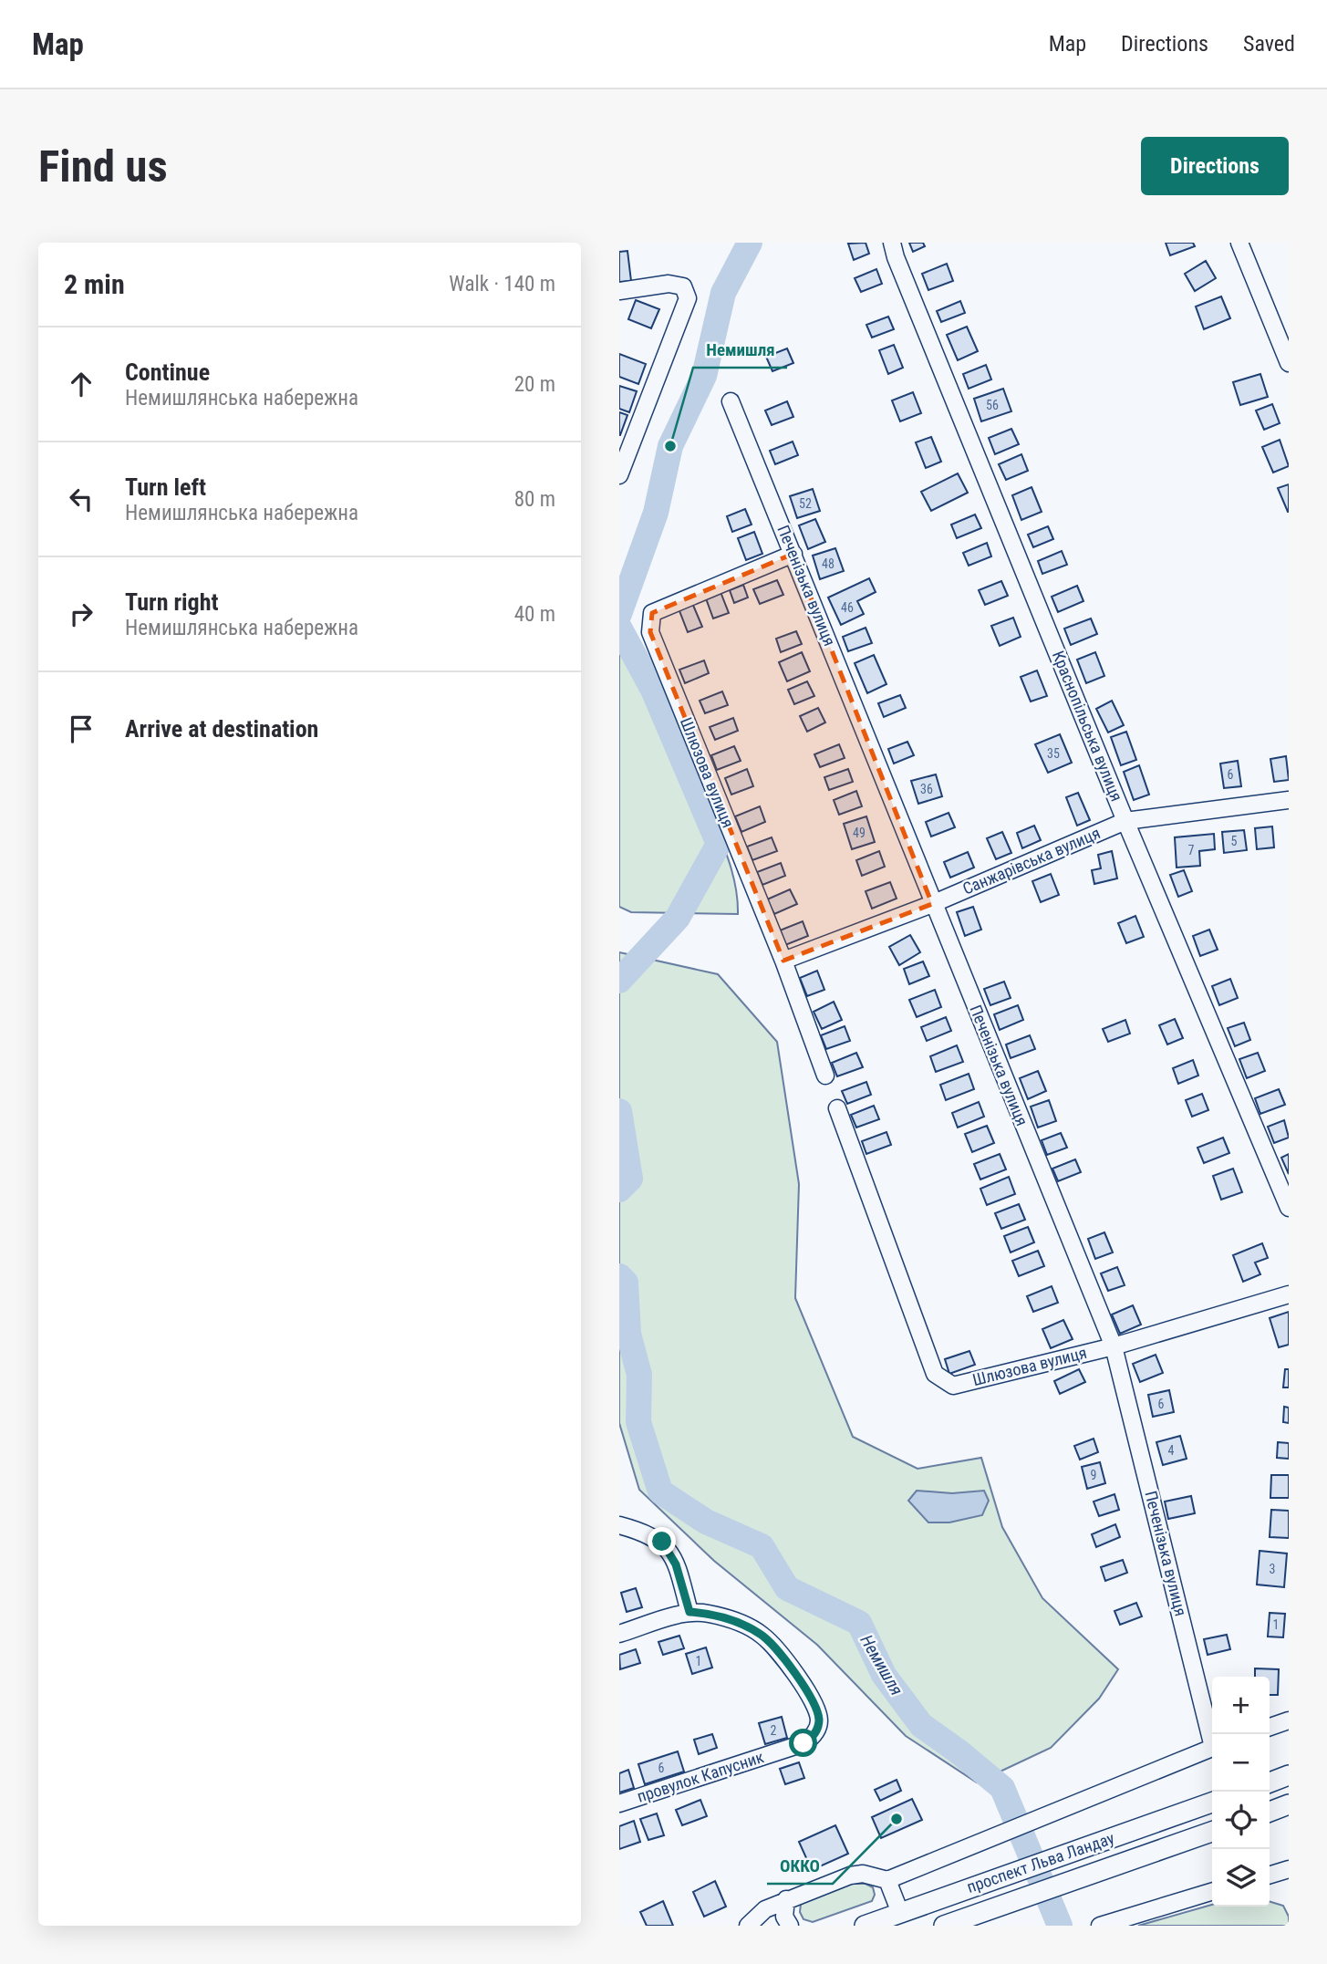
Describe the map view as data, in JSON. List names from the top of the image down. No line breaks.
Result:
{"streets":{"main road":["проспект Льва Ландау"],"street":["Печенізька вулиця","Краснопільська вулиця","Шлюзова вулиця","Санжарівська вулиця","провулок Капусник"]},"crossings":[["Печенізька вулиця","Шлюзова вулиця"],["Печенізька вулиця","Санжарівська вулиця"],["Краснопільська вулиця","Санжарівська вулиця"],["Шлюзова вулиця","Санжарівська вулиця"]],"water":["Немишля"],"places":["Немишля","ОККО"],"house_numbers":["56","52","48","46","35","6","36","49","5","7","6","4","9","3","1","1","2","6"],"page":{"header":"Map","nav":["Map","Directions","Saved"],"buttons":"Directions","title":"Find us","heading":["2 min","Walk · 140 m"],"list":[["Continue","Немишлянська набережна","20 m"],["Turn left","Немишлянська набережна","80 m"],["Turn right","Немишлянська набережна","40 m"],"Arrive at destination"],"map_buttons":["+","−"]}}
